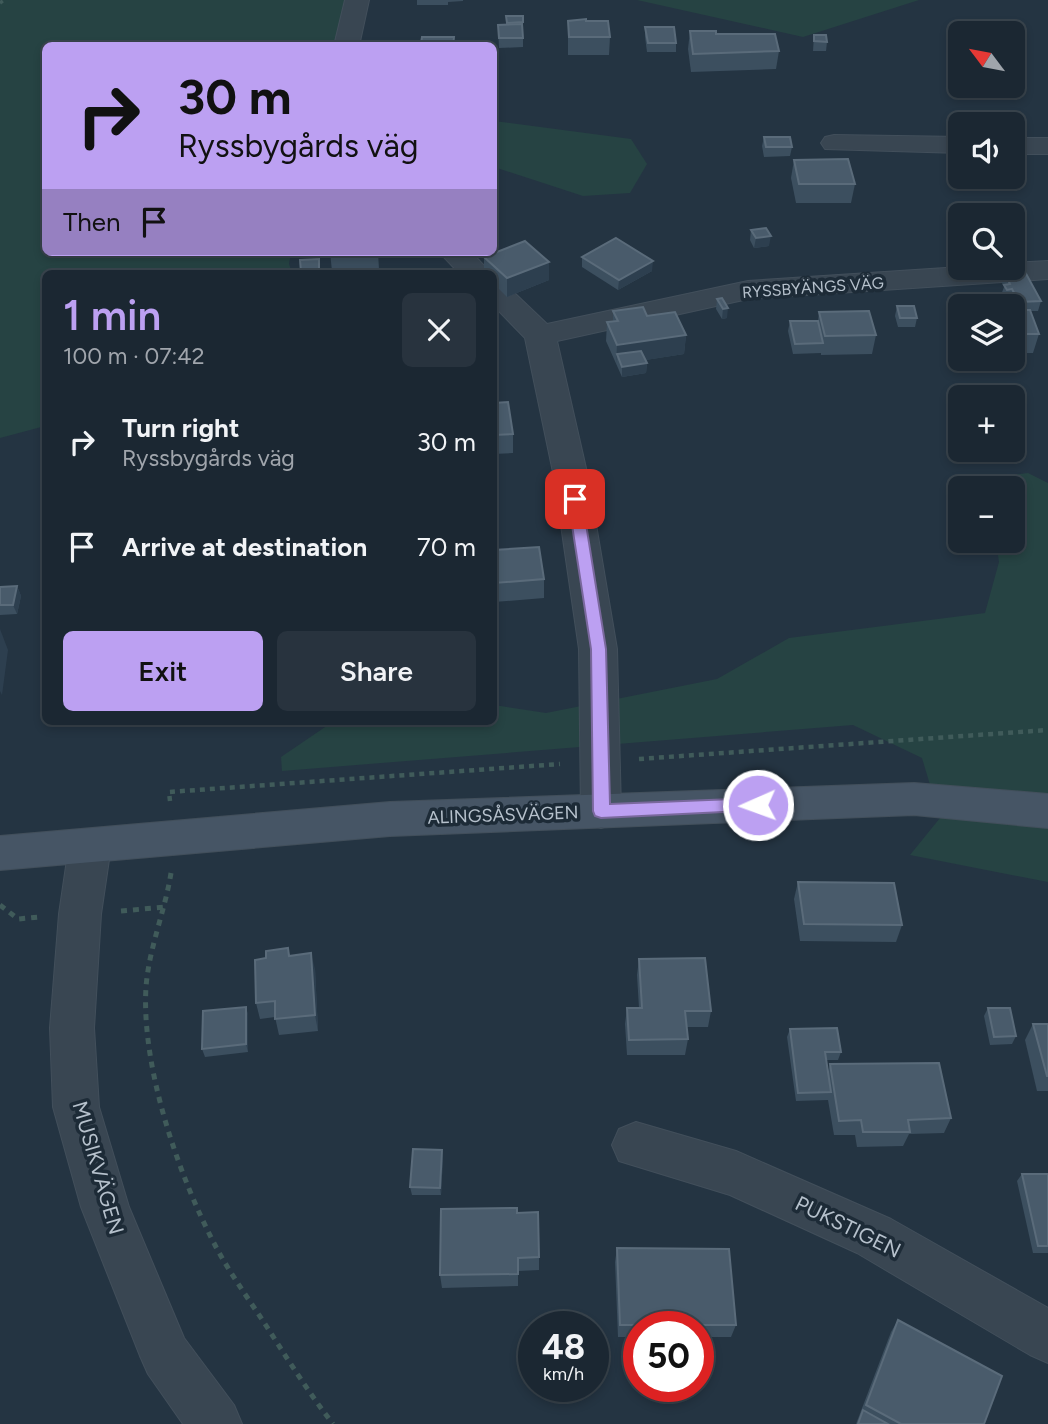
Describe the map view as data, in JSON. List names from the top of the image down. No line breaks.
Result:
{"streets":{"main road":["ALINGSÅSVÄGEN"],"street":["RYSSBYÄNGS VÄG","MUSIKVÄGEN","PUKSTIGEN"]},"crossings":[["ALINGSÅSVÄGEN","MUSIKVÄGEN"]],"north":"top left","page":{"map_buttons":["+","−"],"turn":["30 m","Ryssbygårds väg"],"then":"Then","heading":["1 min","100 m · 07:42"],"list":[{"name":"Turn right","note":"Ryssbygårds väg","value":"30 m"},{"name":"Arrive at destination","value":"70 m"}],"buttons":["Exit","Share"],"speed":"48 km/h","limit":"50"}}
